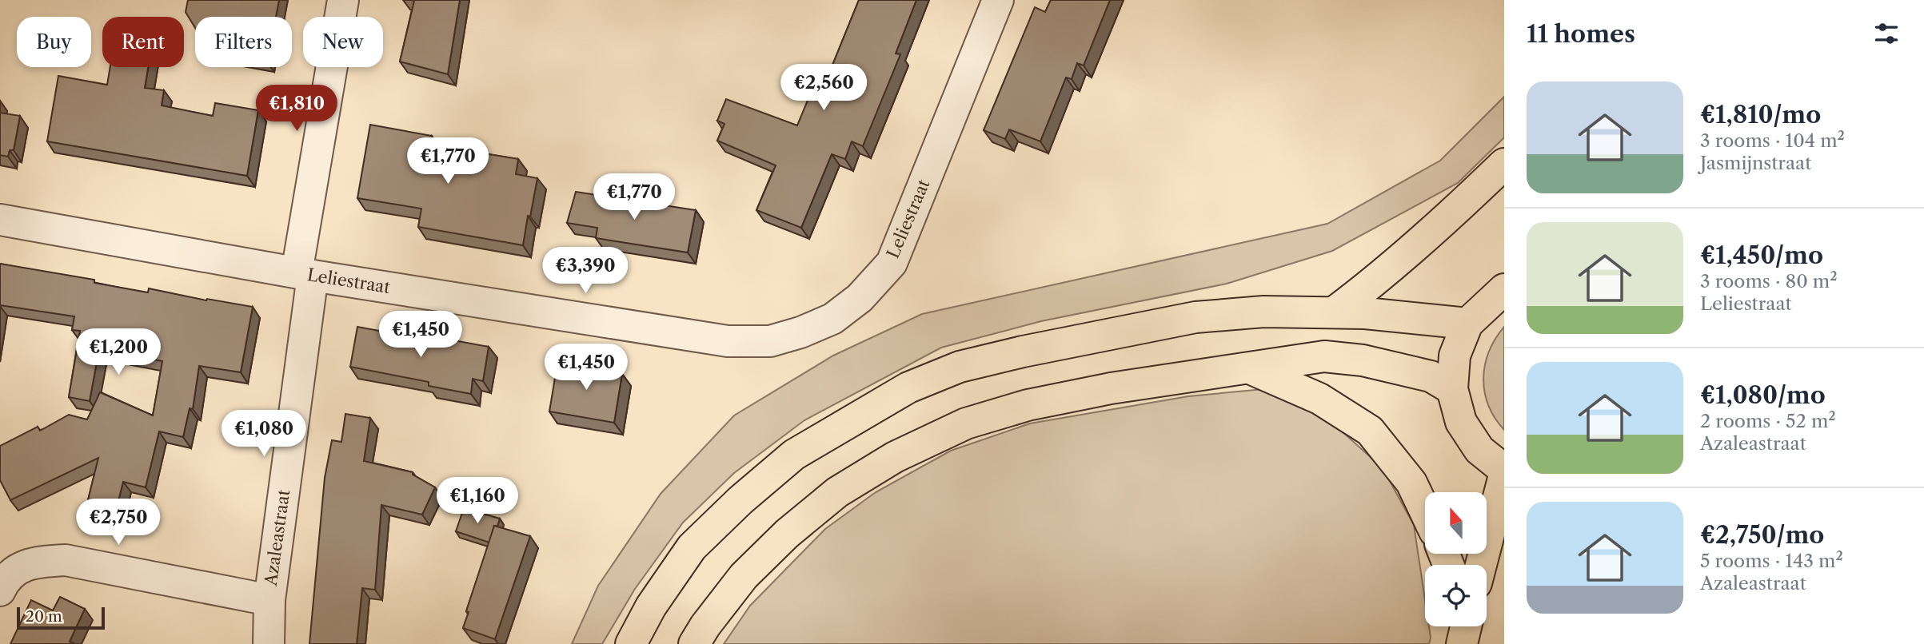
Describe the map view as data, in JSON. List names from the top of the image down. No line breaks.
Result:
{"streets":{"street":["Leliestraat","Azaleastraat"]},"crossings":[["Leliestraat","Azaleastraat"]],"scale_bar":"20 m","north":"top","page":{"heading":"11 homes","chip":["Buy","Rent","Filters","New"],"price":["€2,560","€1,810","€1,770","€1,770","€3,390","€1,450","€1,200","€1,450","€1,080","€1,160","€2,750"],"list":[{"name":"€1,810/mo","note":"3 rooms · 104 m² · Jasmijnstraat"},{"name":"€1,450/mo","note":"3 rooms · 80 m² · Leliestraat"},{"name":"€1,080/mo","note":"2 rooms · 52 m² · Azaleastraat"},{"name":"€2,750/mo","note":"5 rooms · 143 m² · Azaleastraat"}],"scale":"20 m"}}
